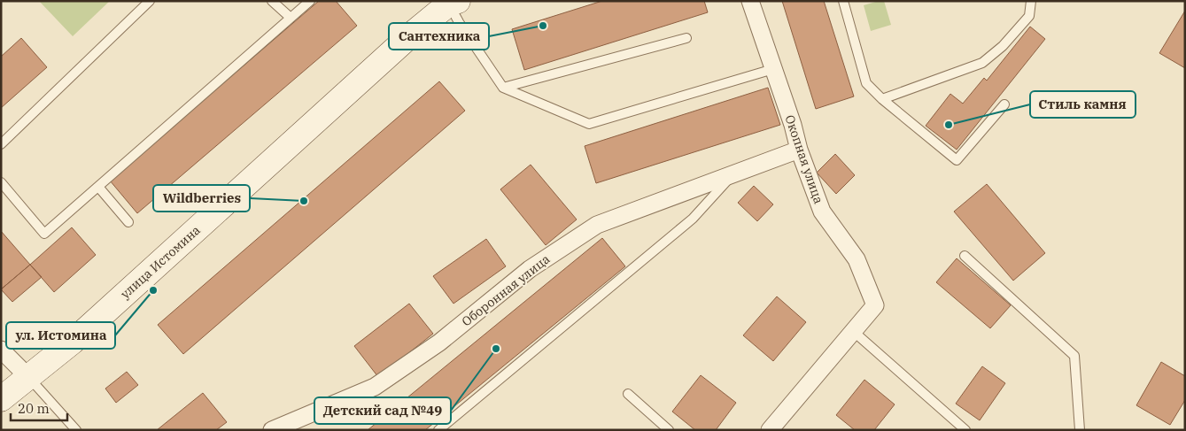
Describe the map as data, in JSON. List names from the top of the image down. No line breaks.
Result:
{"streets":{"main road":["улица Истомина"],"street":["Окопная улица","Оборонная улица"]},"crossings":[["Окопная улица","Оборонная улица"]],"places":["Сантехника","Стиль камня","Wildberries","ул. Истомина","Детский сад №49"],"scale_bar":"20 m"}
